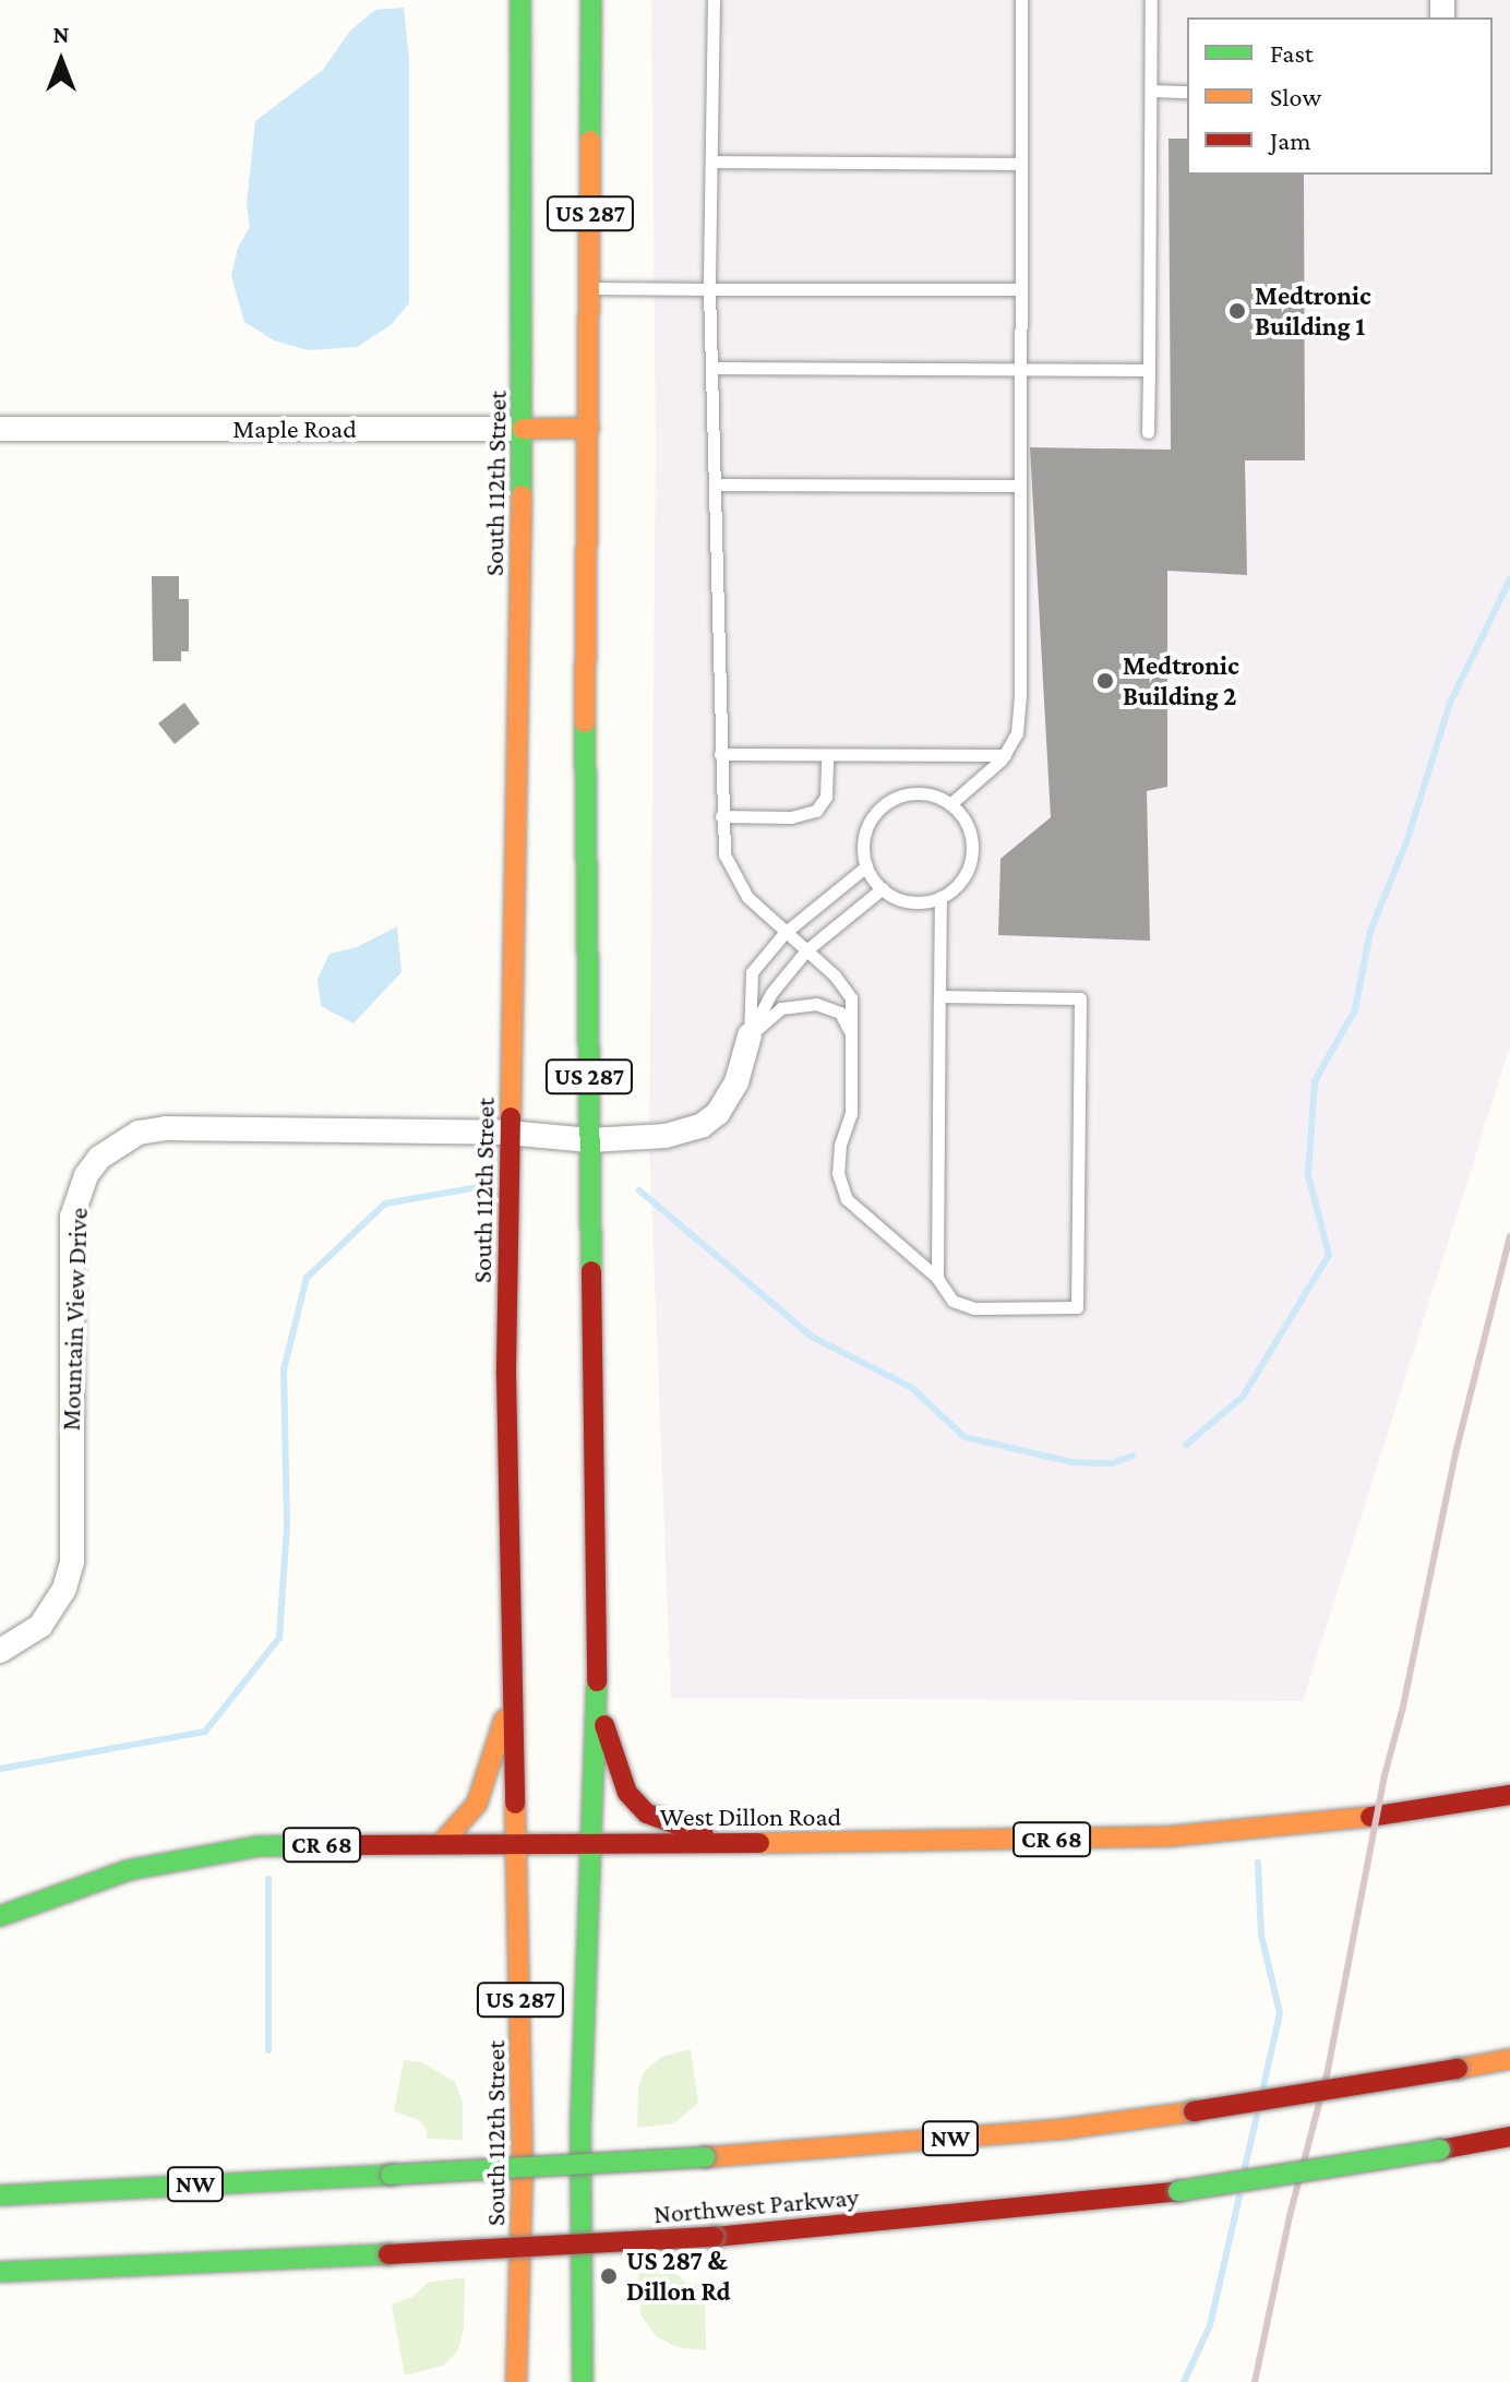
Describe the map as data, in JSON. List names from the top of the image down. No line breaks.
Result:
{"streets":{"main road":["US 287","Maple Road","South 112th Street","West Dillon Road","CR 68","NW","Northwest Parkway"],"street":["Mountain View Drive"]},"crossings":[["US 287","Maple Road"],["US 287","Mountain View Drive"],["US 287","West Dillon Road"],["Maple Road","South 112th Street"],["South 112th Street","Mountain View Drive"],["South 112th Street","West Dillon Road"]],"places":["Medtronic Building 1","Medtronic Building 2","US 287 & Dillon Rd"],"legend":["Fast","Slow","Jam"],"north":"top"}
